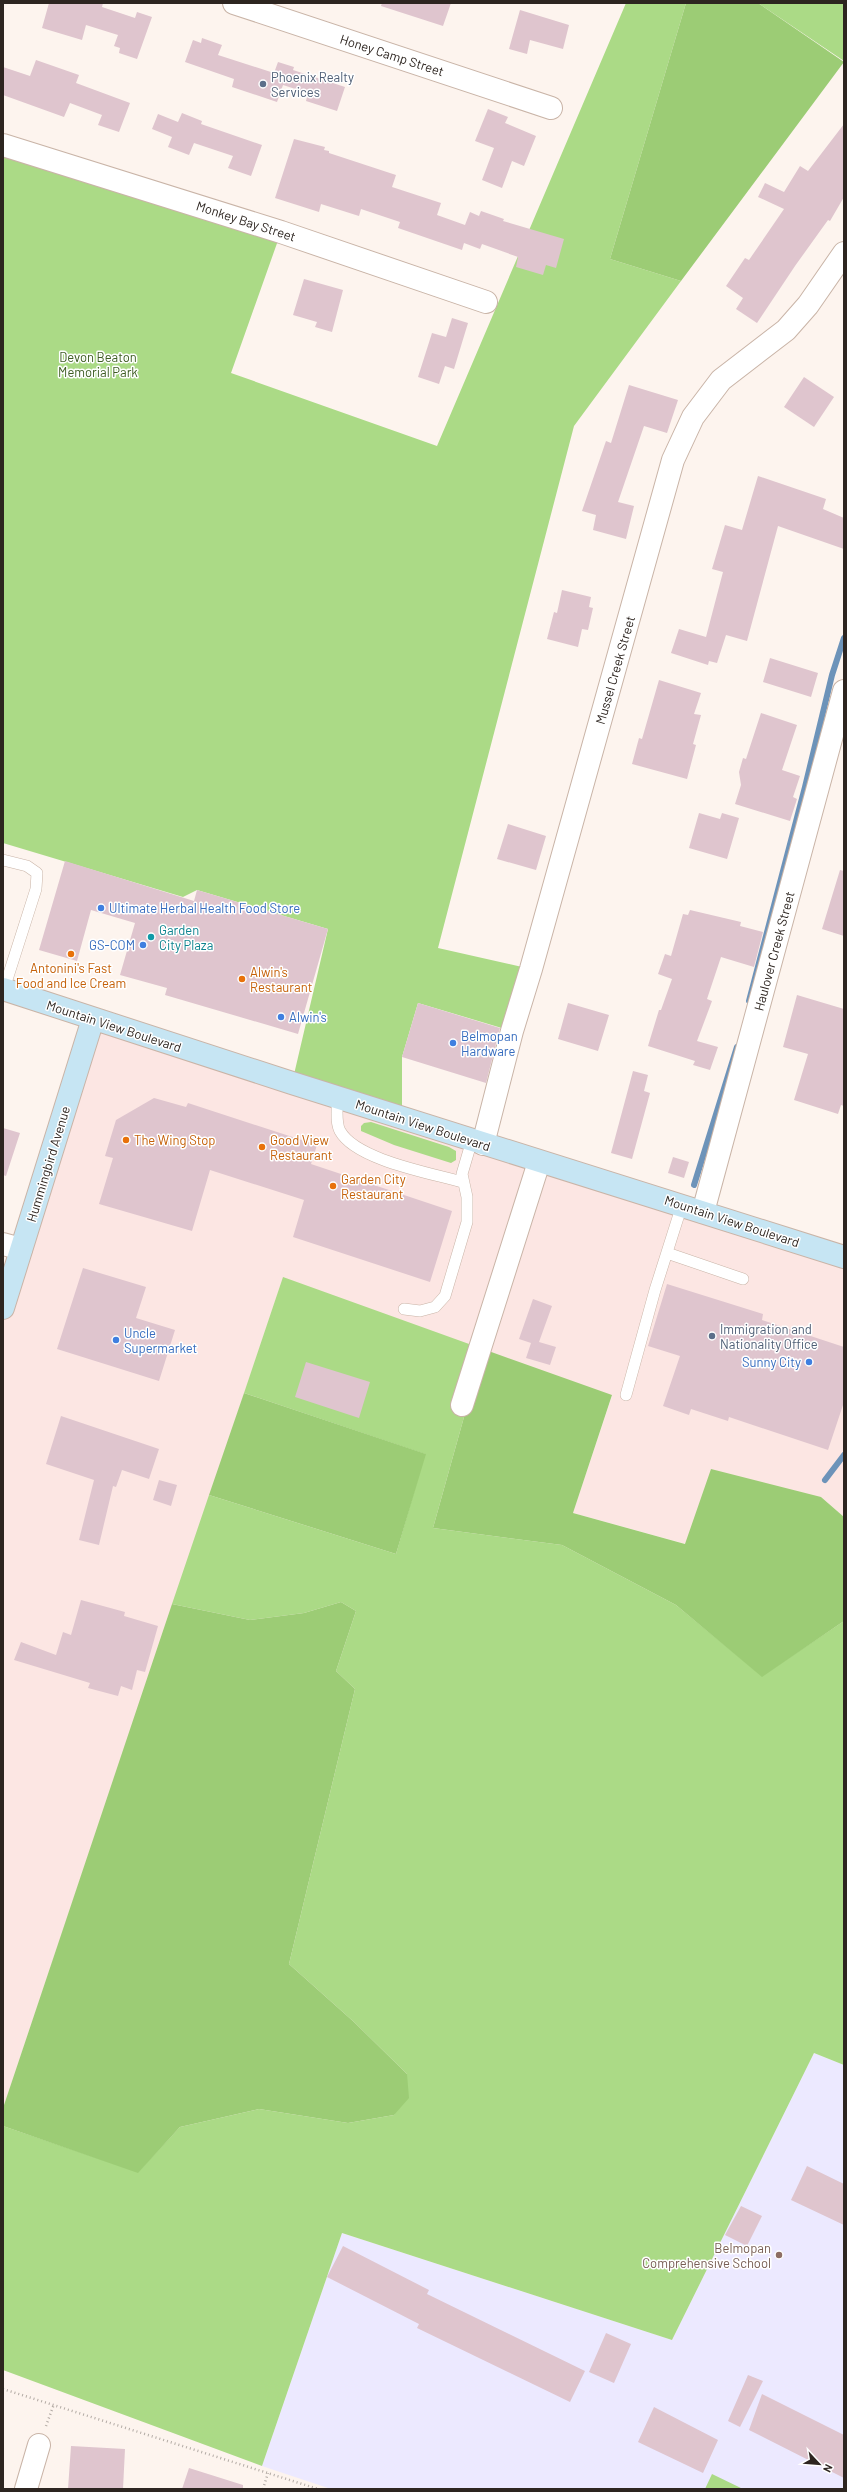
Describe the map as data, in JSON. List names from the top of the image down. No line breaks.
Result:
{"streets":{"street":["Honey Camp Street","Monkey Bay Street","Mussel Creek Street","Haulover Creek Street","Mountain View Boulevard","Hummingbird Avenue"]},"crossings":[["Mussel Creek Street","Mountain View Boulevard"],["Haulover Creek Street","Mountain View Boulevard"],["Mountain View Boulevard","Hummingbird Avenue"]],"parks":["Devon Beaton Memorial Park"],"places":["Phoenix Realty Services","Ultimate Herbal Health Food Store","Garden City Plaza","GS-COM","Antonini's Fast Food and Ice Cream","Alwin's Restaurant","Alwin's","Belmopan Hardware","The Wing Stop","Good View Restaurant","Garden City Restaurant","Immigration and Nationality Office","Uncle Supermarket","Sunny City","Belmopan Comprehensive School"],"north":"bottom right"}
